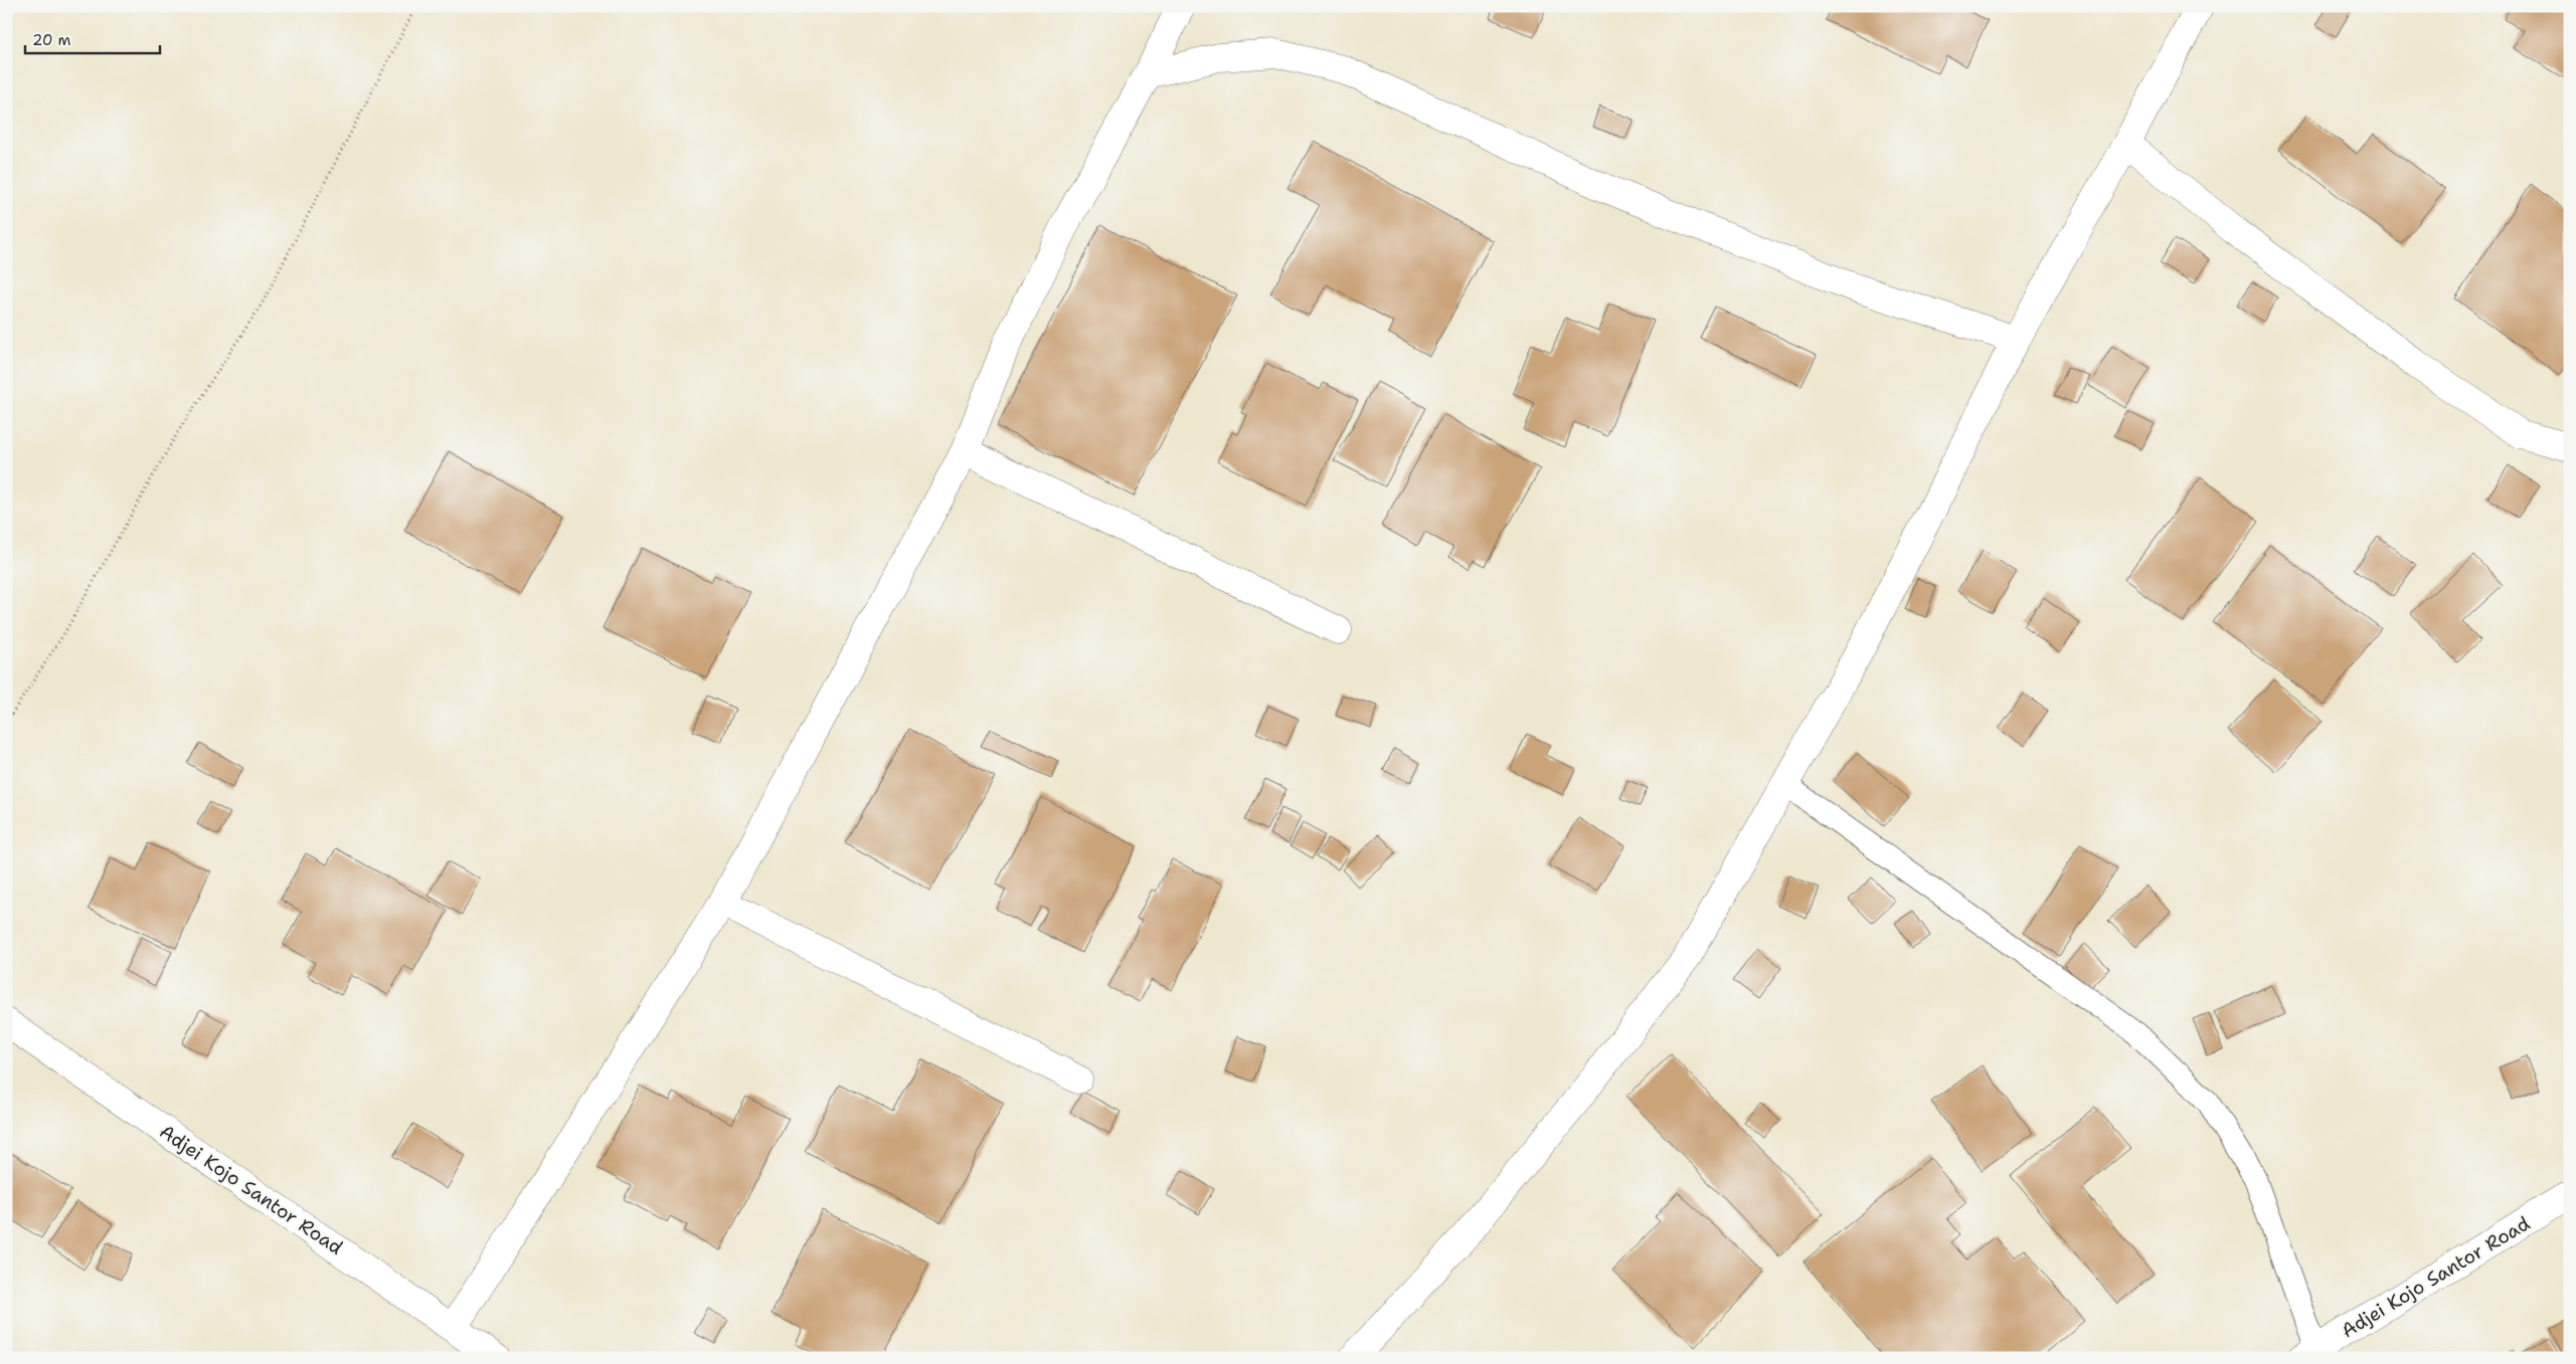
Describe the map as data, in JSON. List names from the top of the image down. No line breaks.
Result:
{"streets":{"street":["Adjei Kojo Santor Road"]},"scale_bar":"20 m"}
